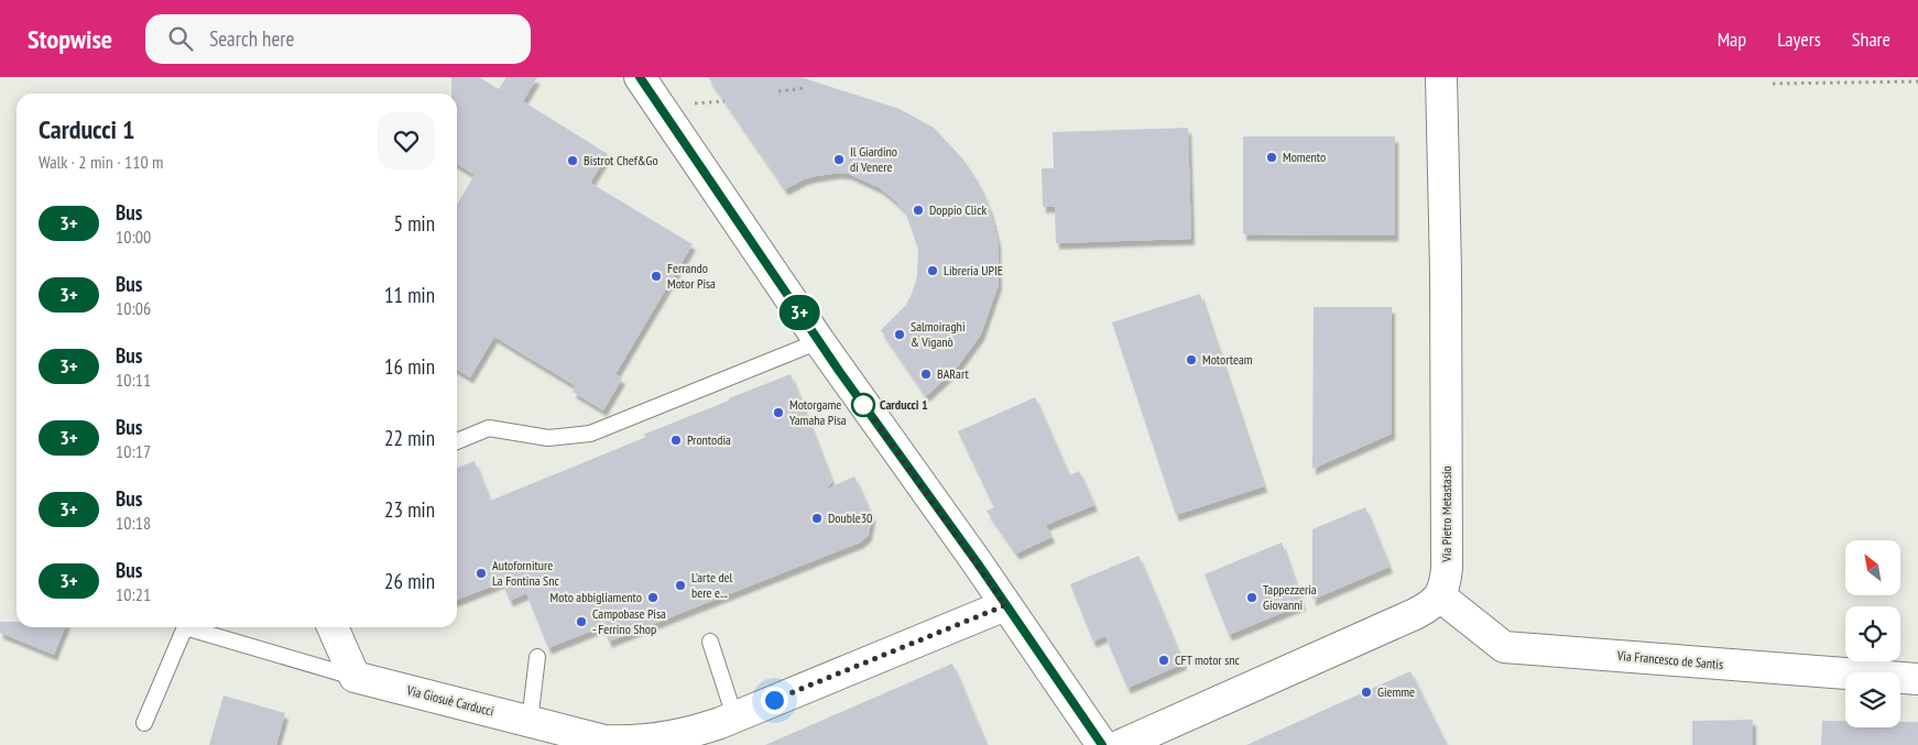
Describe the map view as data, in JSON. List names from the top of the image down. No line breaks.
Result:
{"streets":{"street":["Via Pietro Metastasio","Via Francesco de Santis","Via Giosuè Carducci"]},"crossings":[["Via Pietro Metastasio","Via Francesco de Santis"]],"places":["Momento","Il Giardino di Venere","Bistrot Chef&Go","Doppio Click","Libreria UPIE","Ferrando Motor Pisa","Salmoiraghi & Viganò","Motorteam","BARart","Carducci 1","Motorgame Yamaha Pisa","Prontodia","Double30","Autoforniture La Fontina Snc","L'arte del bere e...","Moto abbigliamento","Tappezzeria Giovanni","Campobase Pisa - Ferrino Shop","CFT motor snc","Giemme"],"lines":["bus line 3+"],"north":"top left","page":{"header":"Stopwise","search":"Search here","nav":["Map","Layers","Share"],"on_map":"3+","heading":["Carducci 1","Walk · 2 min · 110 m"],"list":[{"mark":"3+","name":"Bus","note":"10:00","value":"5 min"},{"mark":"3+","name":"Bus","note":"10:06","value":"11 min"},{"mark":"3+","name":"Bus","note":"10:11","value":"16 min"},{"mark":"3+","name":"Bus","note":"10:17","value":"22 min"},{"mark":"3+","name":"Bus","note":"10:18","value":"23 min"},{"mark":"3+","name":"Bus","note":"10:21","value":"26 min"}]}}
